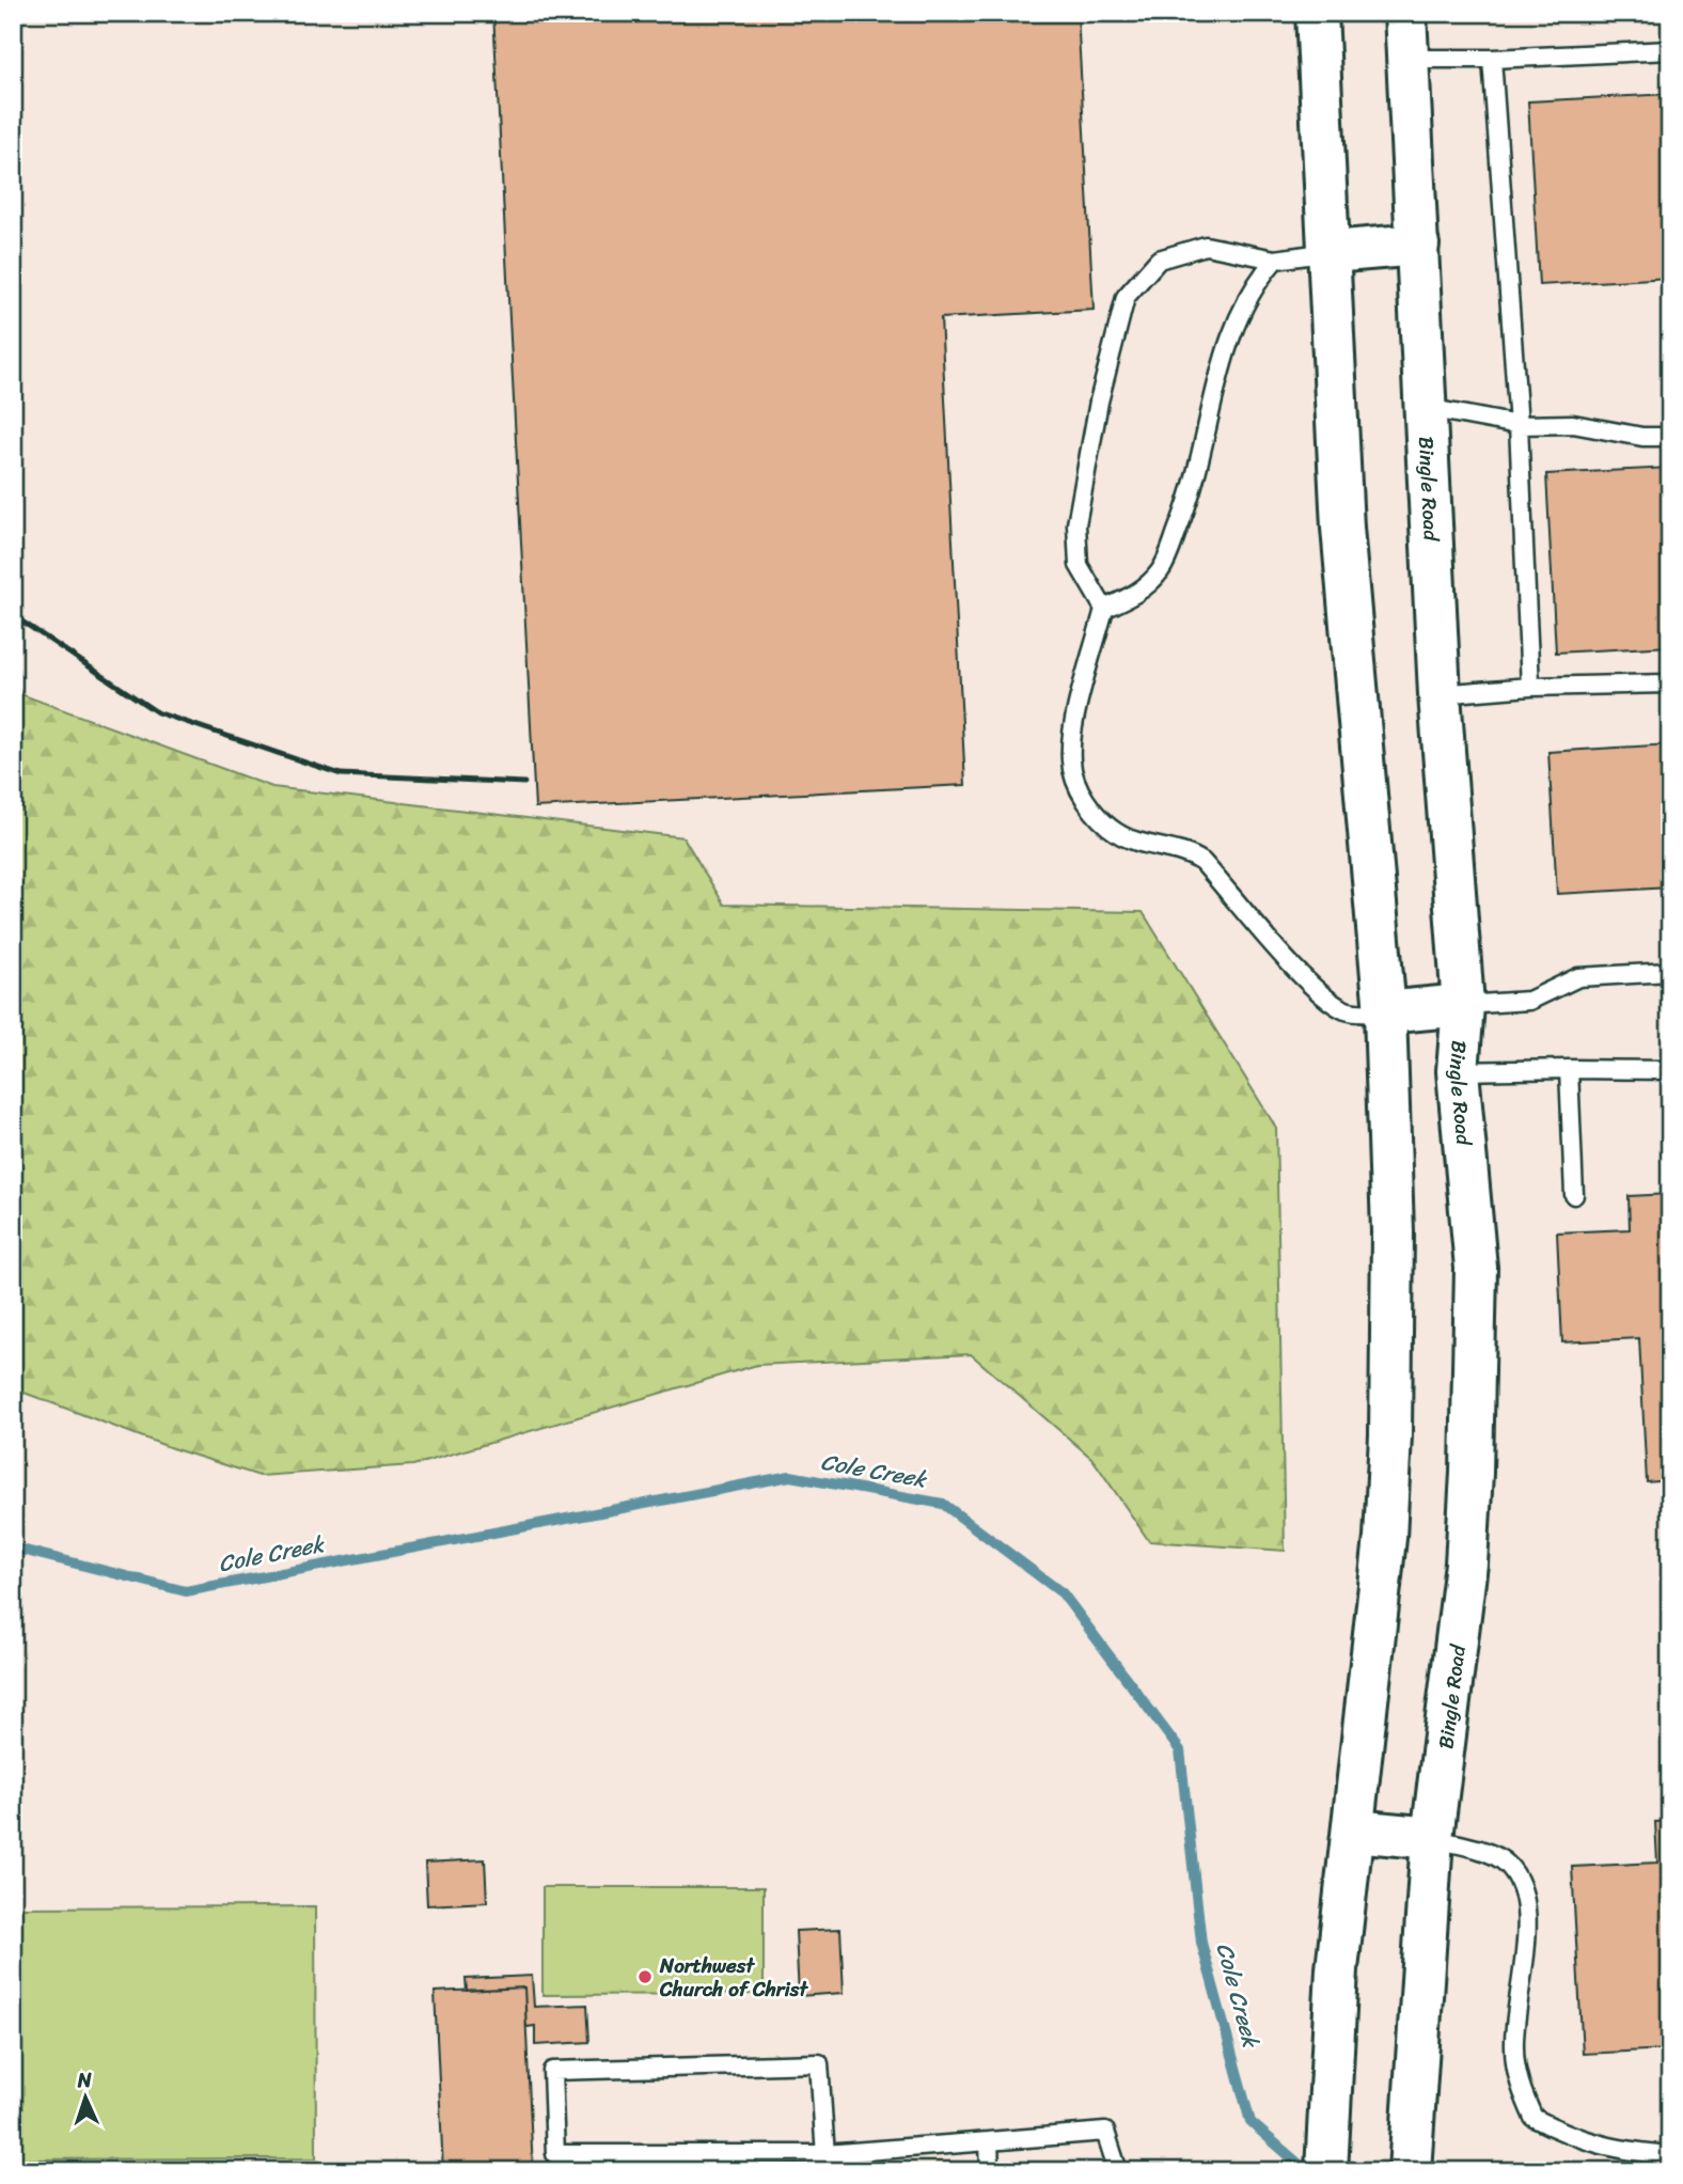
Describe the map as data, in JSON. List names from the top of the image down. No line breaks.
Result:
{"streets":{"main road":["Bingle Road"]},"water":["Cole Creek"],"places":["Northwest Church of Christ"],"north":"top"}
